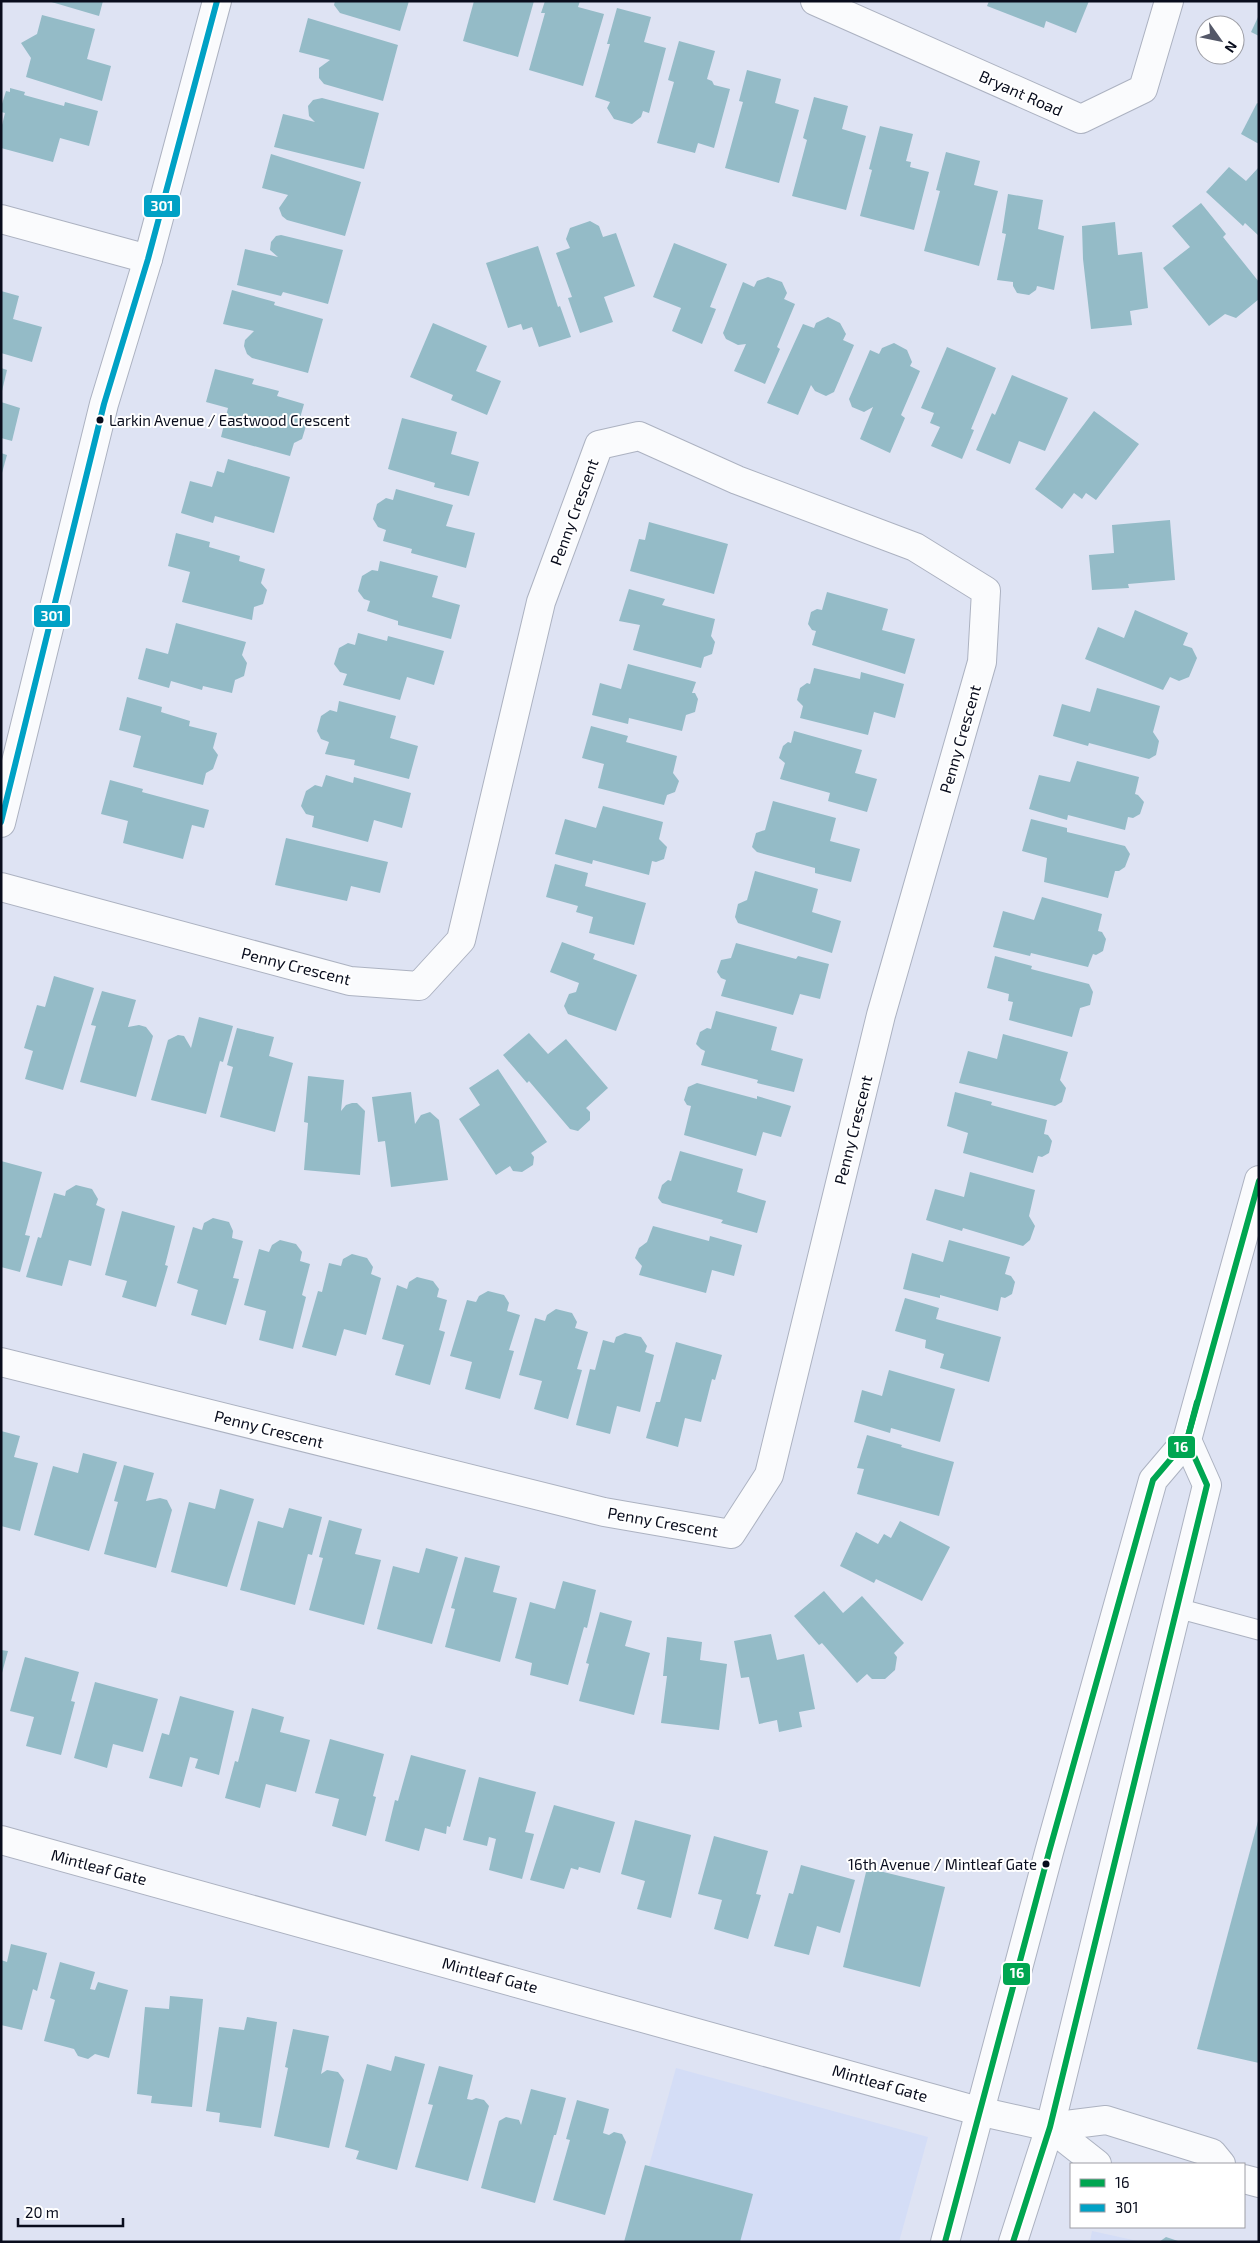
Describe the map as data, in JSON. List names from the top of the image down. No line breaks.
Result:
{"streets":{"street":["Bryant Road","Penny Crescent","Mintleaf Gate"]},"places":["Larkin Avenue / Eastwood Crescent","16th Avenue / Mintleaf Gate"],"lines":["transit line 301","transit line 16"],"legend":["16","301"],"scale_bar":"20 m","north":"bottom right"}
